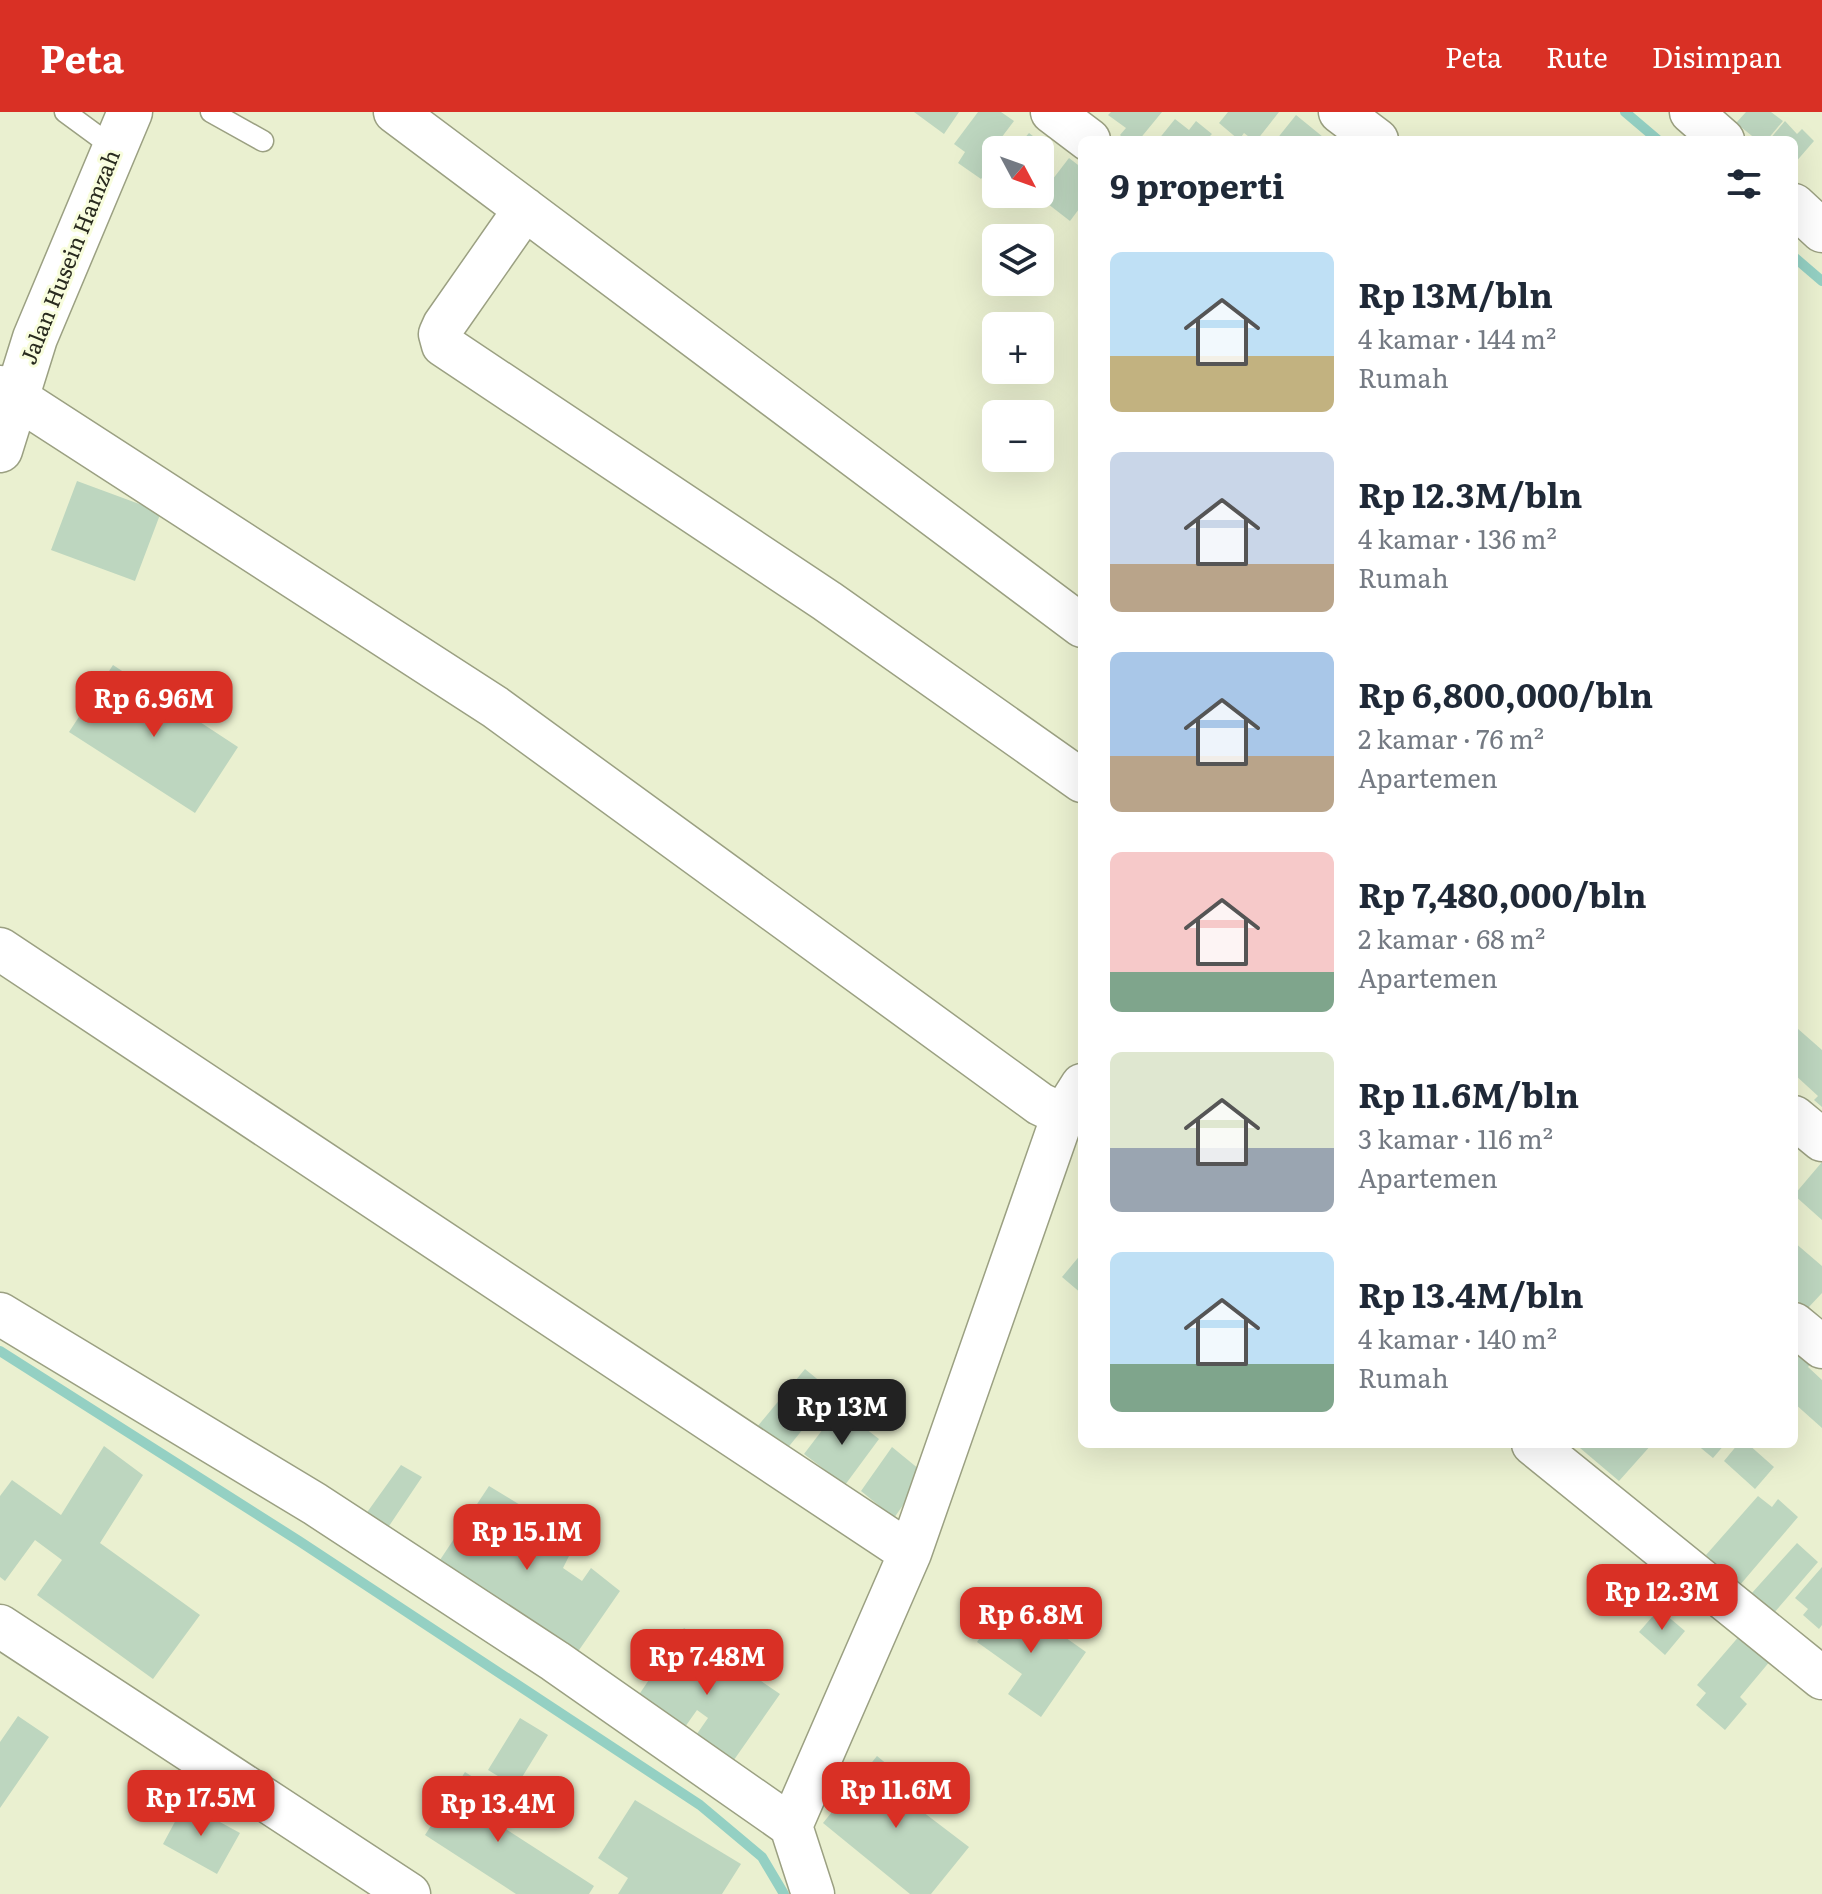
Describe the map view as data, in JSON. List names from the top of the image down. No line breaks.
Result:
{"streets":{"street":["Jalan Husein Hamzah"]},"north":"bottom right","page":{"header":"Peta","nav":["Peta","Rute","Disimpan"],"map_buttons":["+","−"],"heading":"9 properti","list":[{"name":"Rp 13M/bln","note":"4 kamar · 144 m² · Rumah"},{"name":"Rp 12.3M/bln","note":"4 kamar · 136 m² · Rumah"},{"name":"Rp 6,800,000/bln","note":"2 kamar · 76 m² · Apartemen"},{"name":"Rp 7,480,000/bln","note":"2 kamar · 68 m² · Apartemen"},{"name":"Rp 11.6M/bln","note":"3 kamar · 116 m² · Apartemen"},{"name":"Rp 13.4M/bln","note":"4 kamar · 140 m² · Rumah"}],"price":["Rp 6.96M","Rp 13M","Rp 15.1M","Rp 12.3M","Rp 6.8M","Rp 7.48M","Rp 11.6M","Rp 17.5M","Rp 13.4M"]}}
